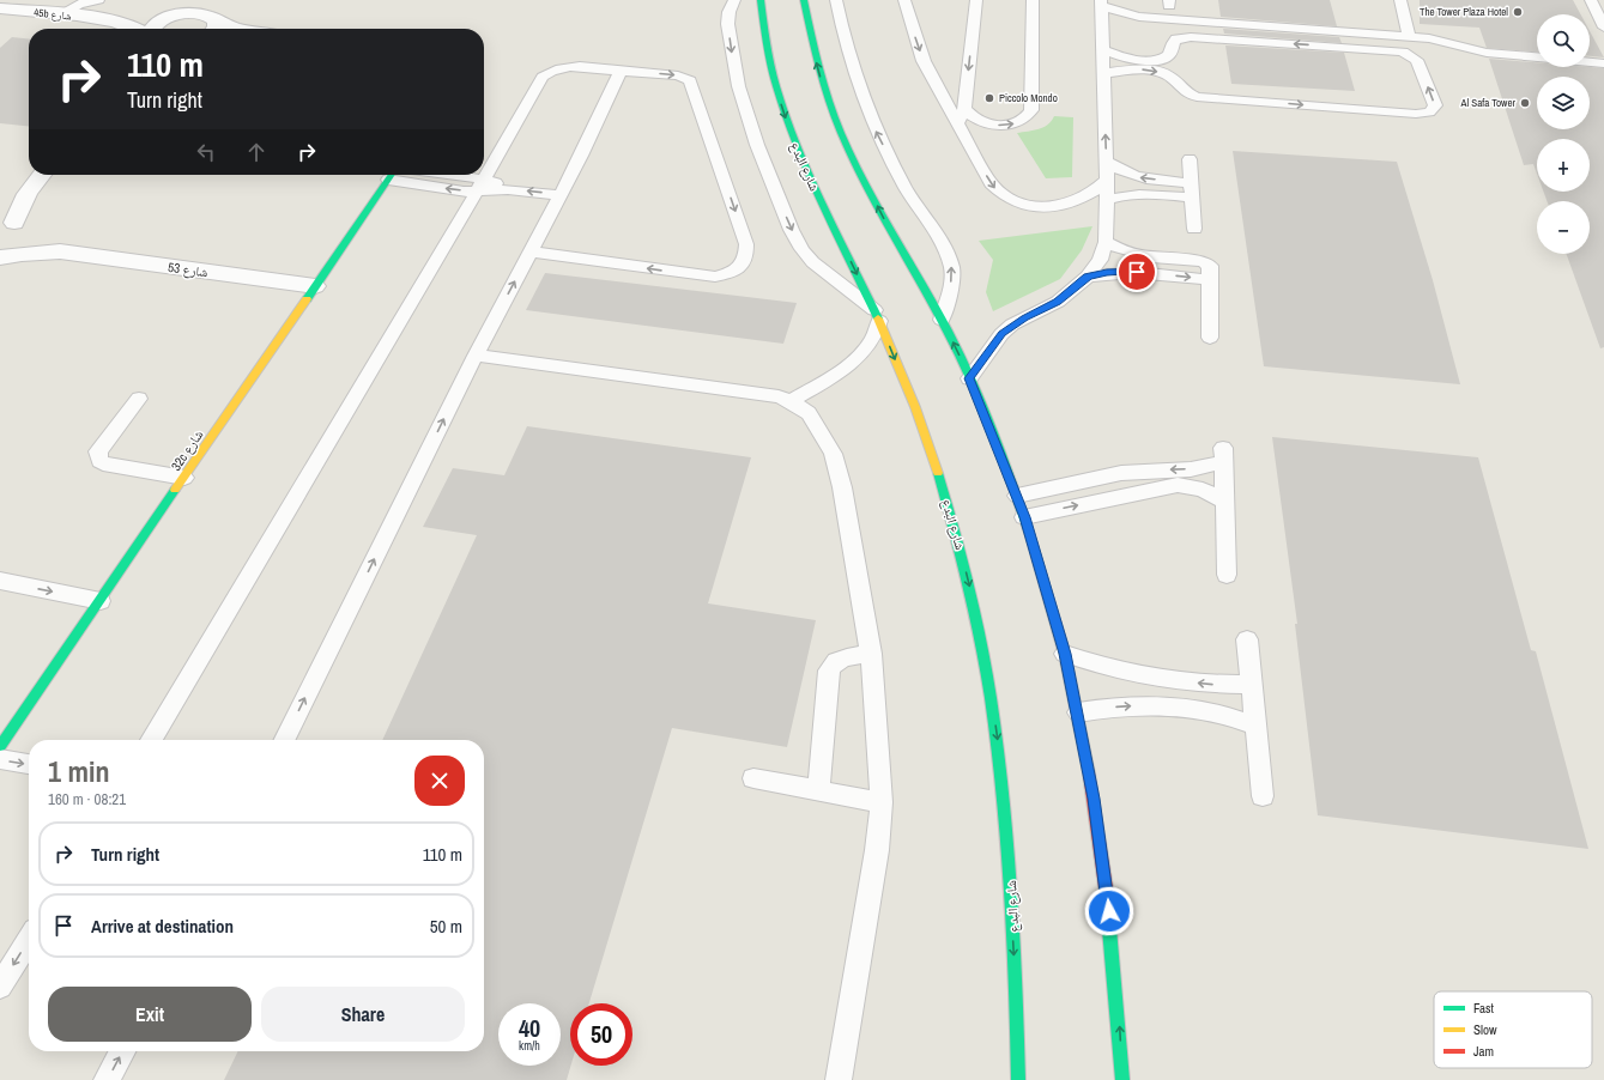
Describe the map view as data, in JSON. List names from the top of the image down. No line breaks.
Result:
{"streets":{"main road":["شارع البدع","32c شارع"],"street":["45b شارع","شارع 53"]},"crossings":[["شارع 53","32c شارع"]],"places":["The Tower Plaza Hotel","Piccolo Mondo","Al Safa Tower"],"legend":["Fast","Slow","Jam"],"page":{"map_buttons":["+","−"],"turn":["110 m","Turn right"],"heading":["1 min","160 m · 08:21"],"list":[{"name":"Turn right","value":"110 m"},{"name":"Arrive at destination","value":"50 m"}],"buttons":["Exit","Share"],"speed":"40 km/h","limit":"50"}}
